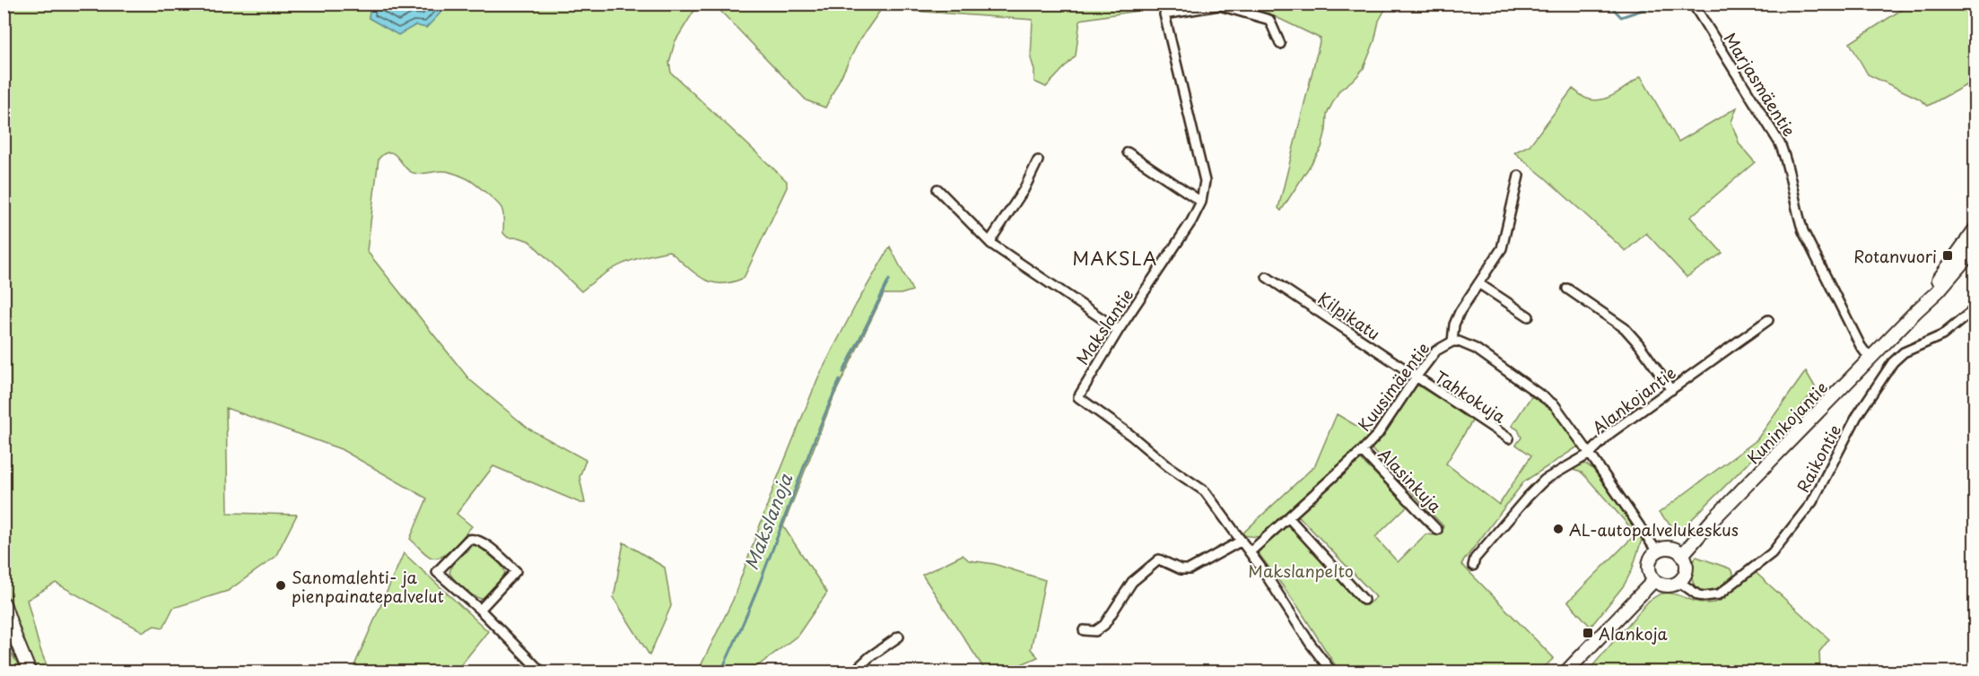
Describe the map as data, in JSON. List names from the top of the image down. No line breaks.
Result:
{"streets":{"main road":["Kuninkojantie"],"street":["Marjasmäentie","Kilpikatu","Makslantie","Kuusimäentie","Tahkokuja","Alankojantie","Raikontie","Alasinkuja"]},"crossings":[["Marjasmäentie","Kuninkojantie"],["Kilpikatu","Kuusimäentie"],["Kilpikatu","Tahkokuja"],["Makslantie","Kuusimäentie"],["Kuusimäentie","Tahkokuja"],["Kuusimäentie","Alankojantie"],["Kuusimäentie","Alasinkuja"],["Alankojantie","Kuninkojantie"],["Alankojantie","Raikontie"],["Kuninkojantie","Raikontie"]],"districts":["MAKSLA"],"water":["Makslanoja"],"parks":["Makslanpelto"],"places":{"transit":["Rotanvuori","Alankoja"],"other":["AL-autopalvelukeskus","Sanomalehti- ja pienpainatepalvelut"]}}
